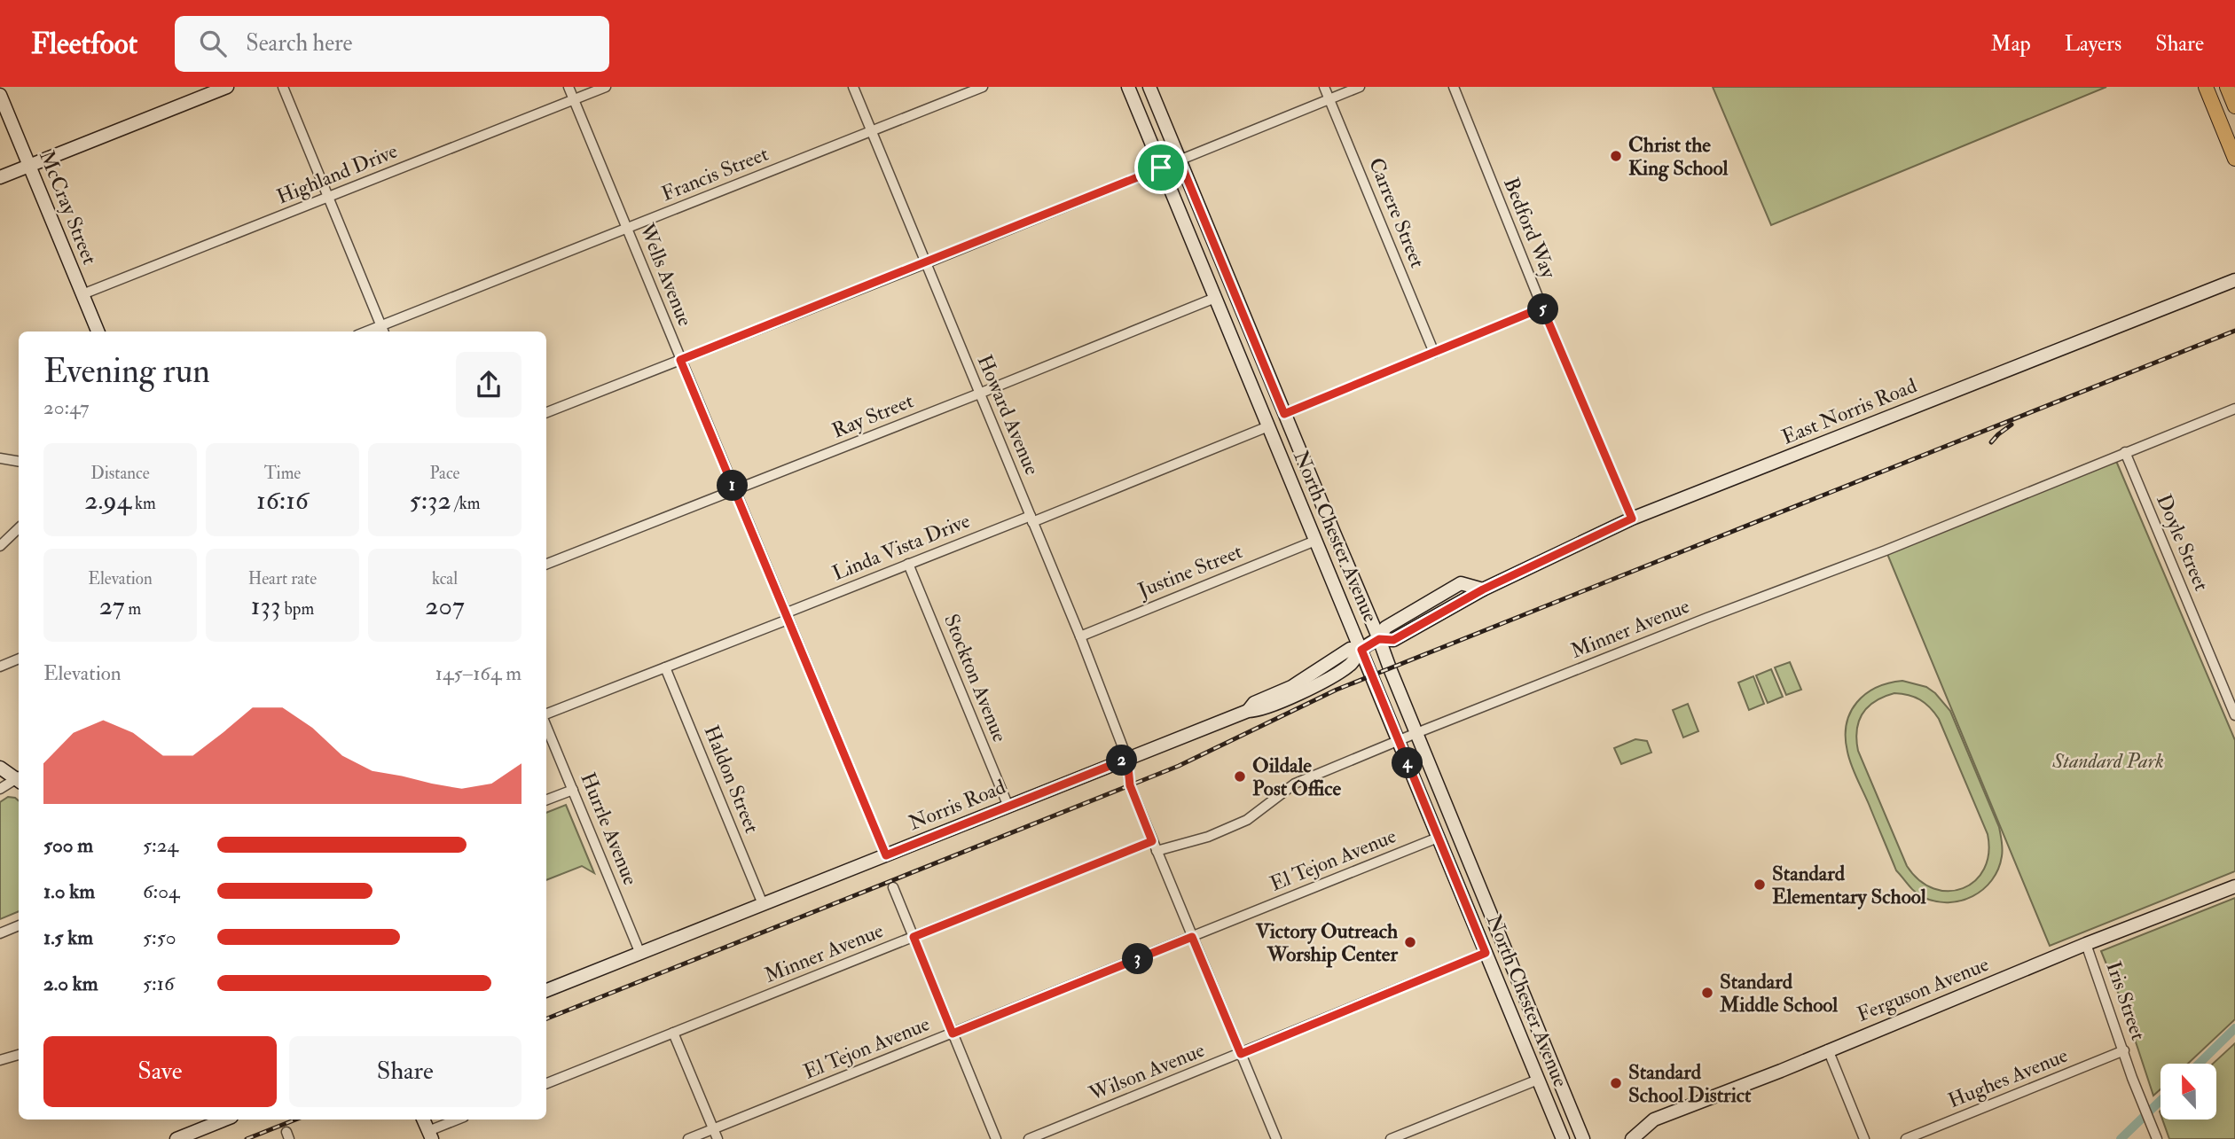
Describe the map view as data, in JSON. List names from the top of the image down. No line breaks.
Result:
{"streets":{"street":["Highland Drive","Francis Street","McCray Street","Carrere Street","Bedford Way","Wells Avenue","East Norris Road","Howard Avenue","Ray Street","North Chester Avenue","Doyle Street","Linda Vista Drive","Justine Street","Minner Avenue","Stockton Avenue","Haldon Street","Norris Road","Hurrle Avenue","El Tejon Avenue","Ferguson Avenue","Iris Street","Wilson Avenue","Hughes Avenue"]},"crossings":[["Highland Drive","McCray Street"],["Highland Drive","Wells Avenue"],["Francis Street","Wells Avenue"],["Francis Street","Howard Avenue"],["Bedford Way","East Norris Road"],["Wells Avenue","Ray Street"],["Wells Avenue","Linda Vista Drive"],["Wells Avenue","Norris Road"],["East Norris Road","North Chester Avenue"],["East Norris Road","Norris Road"],["Howard Avenue","Ray Street"],["Howard Avenue","Linda Vista Drive"],["Howard Avenue","Justine Street"],["Howard Avenue","Minner Avenue"],["Howard Avenue","Norris Road"],["Howard Avenue","El Tejon Avenue"],["Howard Avenue","Wilson Avenue"],["Ray Street","North Chester Avenue"],["North Chester Avenue","Linda Vista Drive"],["North Chester Avenue","Justine Street"],["North Chester Avenue","Minner Avenue"],["North Chester Avenue","Norris Road"],["North Chester Avenue","El Tejon Avenue"],["North Chester Avenue","Wilson Avenue"],["Doyle Street","Minner Avenue"],["Linda Vista Drive","Stockton Avenue"],["Linda Vista Drive","Haldon Street"],["Stockton Avenue","Norris Road"],["Haldon Street","Norris Road"],["Norris Road","Hurrle Avenue"],["Ferguson Avenue","Iris Street"],["Iris Street","Hughes Avenue"]],"parks":["Standard Park"],"places":["Christ the King School","Oildale Post Office","Standard Elementary School","Victory Outreach Worship Center","Standard Middle School","Standard School District"],"north":"top","page":{"header":"Fleetfoot","search":"Search here","nav":["Map","Layers","Share"],"pins":["5","1","2","4","3"],"heading":["Evening run","20:47"],"stats":[["Distance","2.94 km"],["Time","16:16"],["Pace","5:32 /km"],["Elevation","27 m"],["Heart rate","133 bpm"],["kcal","207"]],"chart":["Elevation","145–164 m"],"list":[{"name":"500 m","note":"5:24"},{"name":"1.0 km","note":"6:04"},{"name":"1.5 km","note":"5:50"},{"name":"2.0 km","note":"5:16"}],"buttons":["Save","Share"]}}
